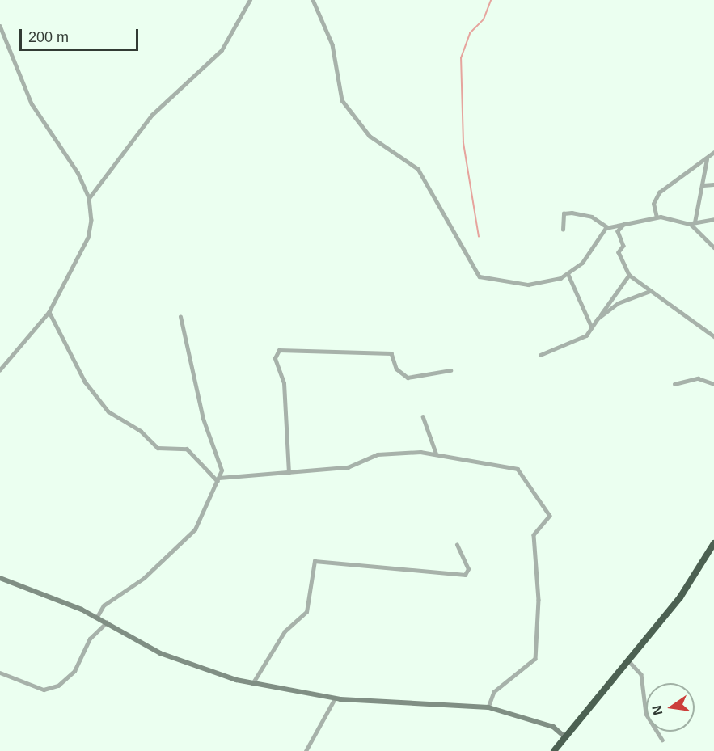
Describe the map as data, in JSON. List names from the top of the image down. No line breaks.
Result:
{"scale_bar":"200 m","north":"left"}
